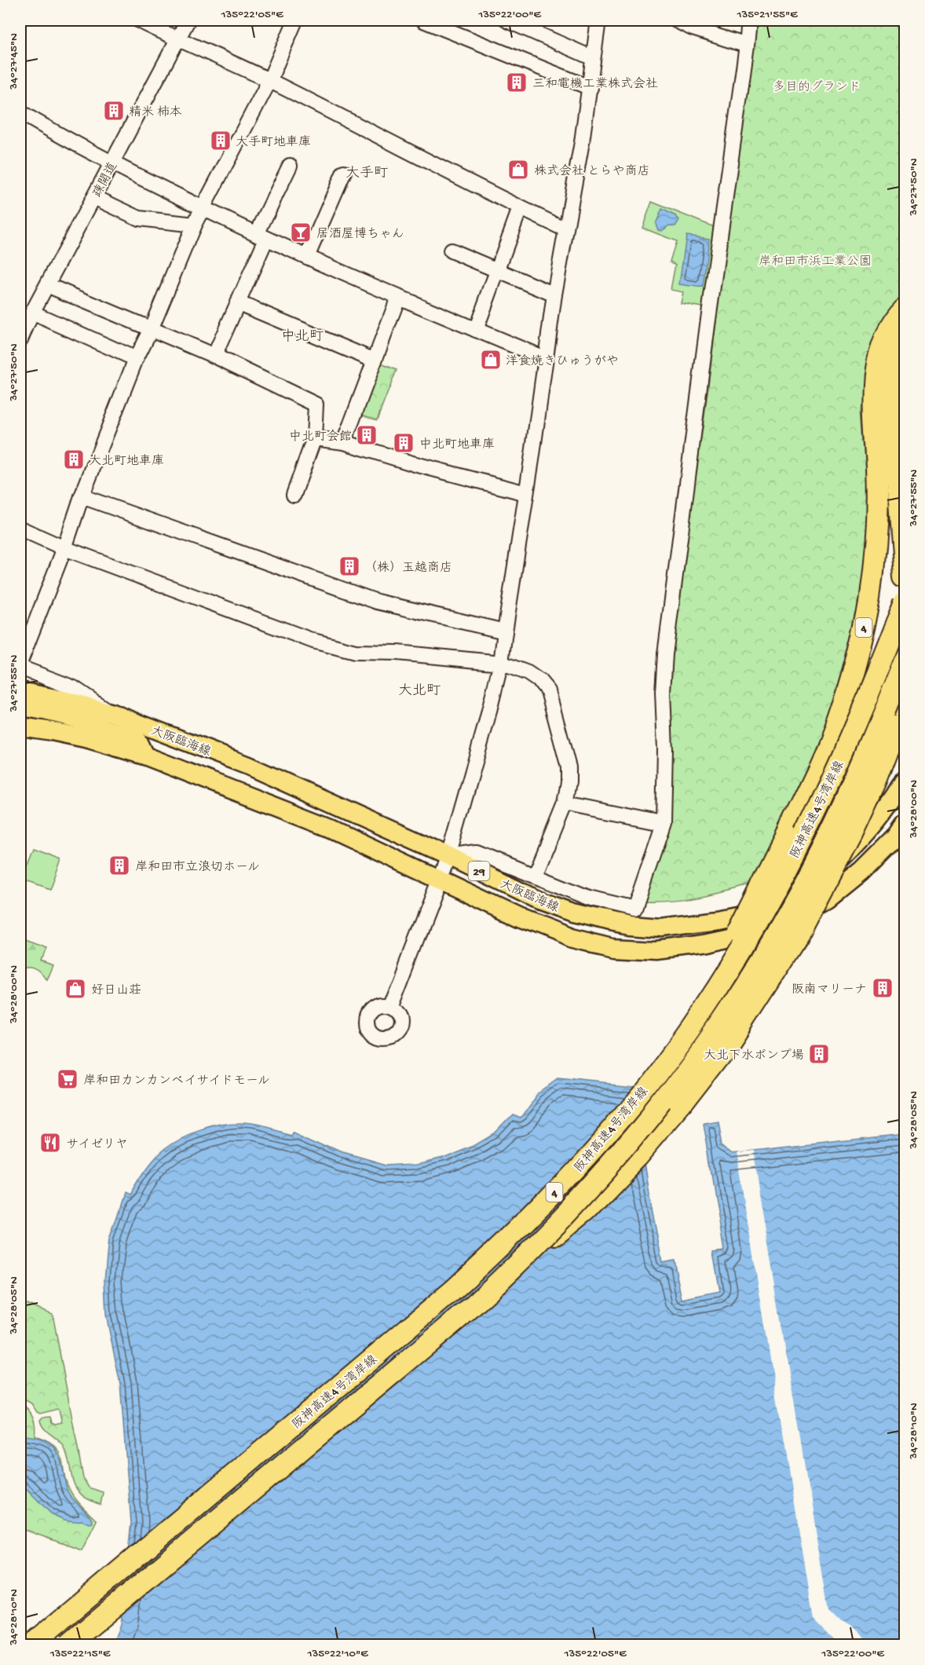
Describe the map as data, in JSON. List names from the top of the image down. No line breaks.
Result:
{"streets":{"highway":["4","阪神高速4号湾岸線"],"main road":["大阪臨海線","29"],"street":["疎開道"]},"crossings":[["4","阪神高速4号湾岸線"]],"districts":["大手町","中北町","大北町"],"parks":["多目的グランド","岸和田市浜工業公園"],"places":{"building":["三和電機工業株式会社","精米 柿本","大手町地車庫","中北町会館","中北町地車庫","大北町地車庫","（株）玉越商店","岸和田市立浪切ホール","阪南マリーナ","大北下水ポンプ場"],"shop":["株式会社 とらや商店","洋食焼きひゅうがや","好日山荘"],"bar":["居酒屋博ちゃん"],"supermarket":["岸和田カンカンベイサイドモール"],"restaurant":["サイゼリヤ"]},"coordinates":["135°22'05\"E","135°22'00\"E","135°21'55\"E","34°27'45\"N","34°27'50\"N","34°27'55\"N","34°28'00\"N","34°28'05\"N","34°28'10\"N","135°22'15\"E","135°22'10\"E"]}
